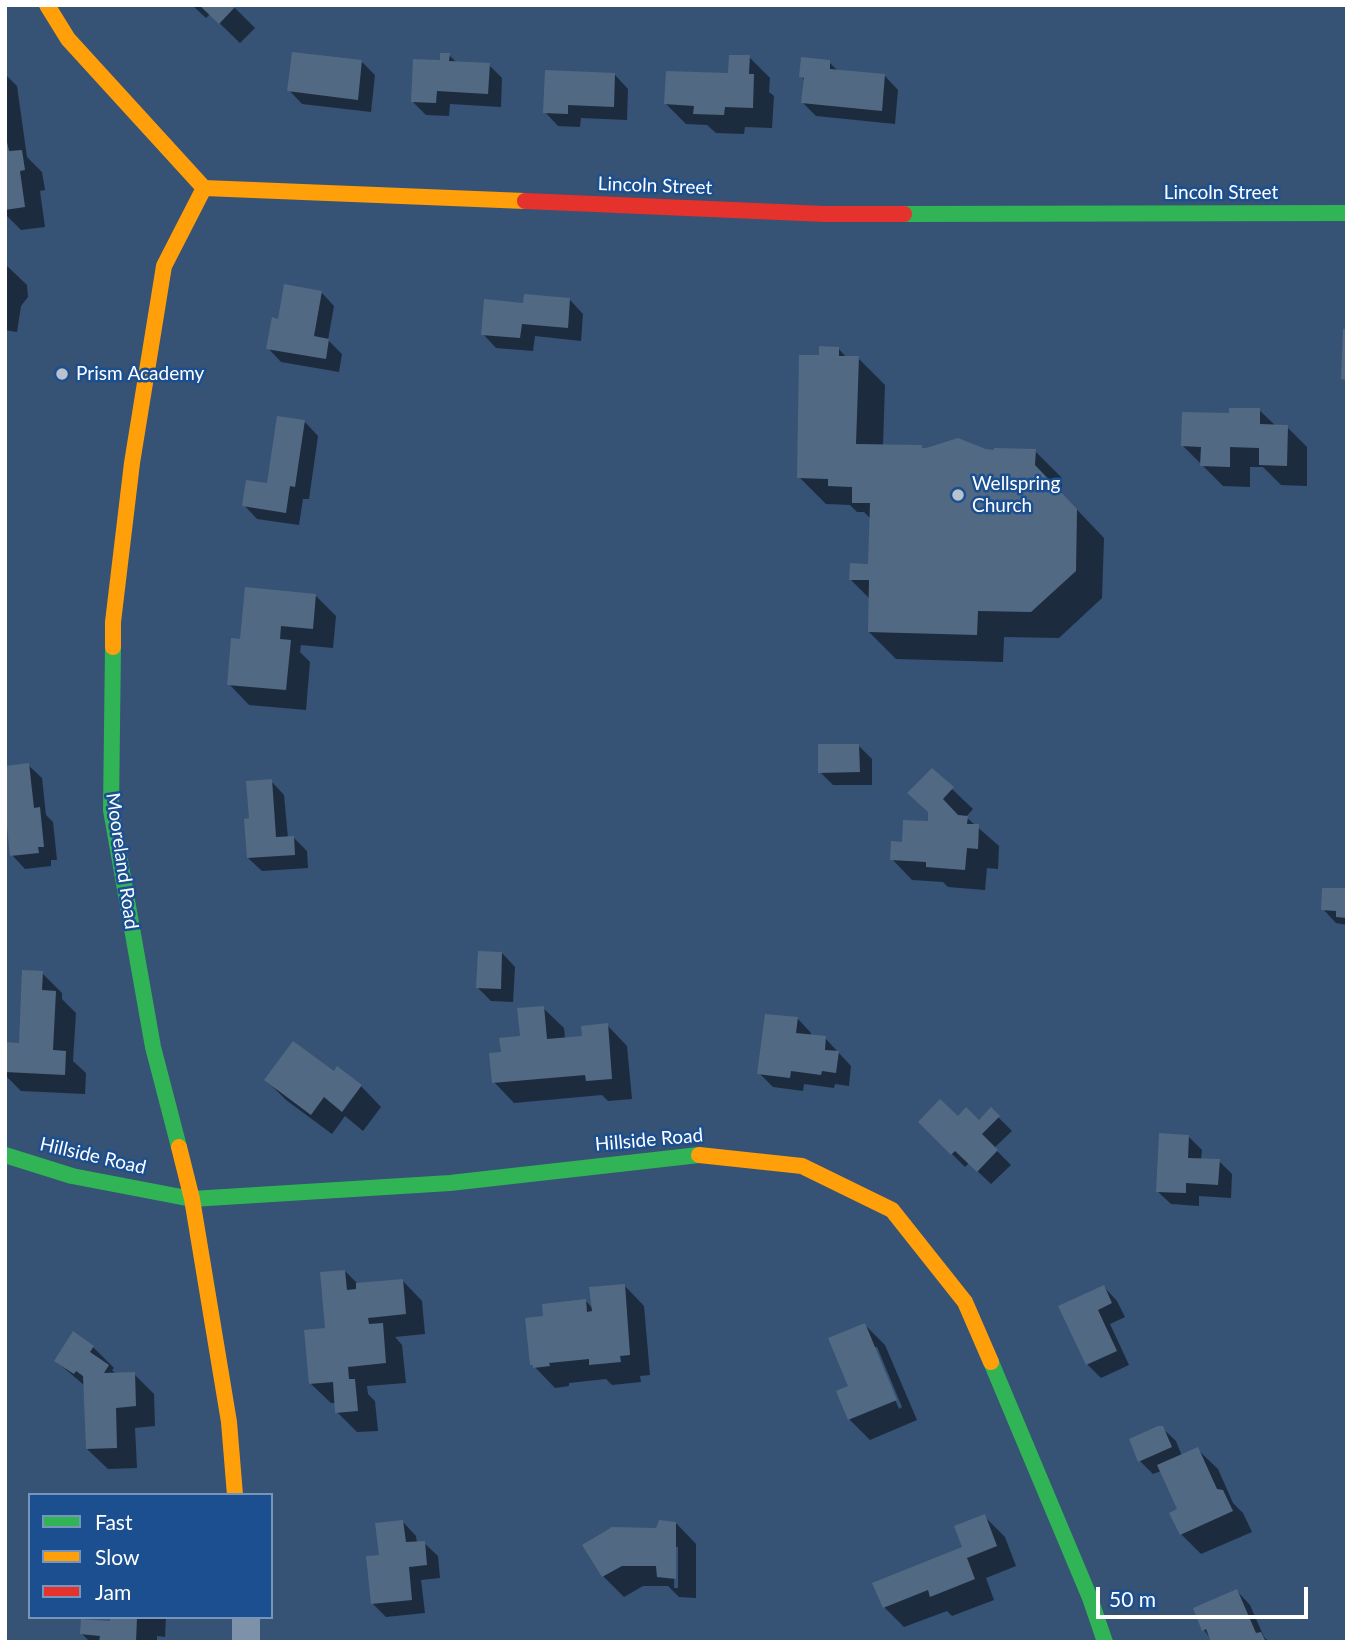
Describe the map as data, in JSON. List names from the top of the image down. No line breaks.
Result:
{"streets":{"street":["Lincoln Street","Mooreland Road","Hillside Road"]},"crossings":[["Lincoln Street","Mooreland Road"],["Mooreland Road","Hillside Road"]],"places":["Prism Academy","Wellspring Church"],"legend":["Fast","Slow","Jam"],"scale_bar":"50 m"}
